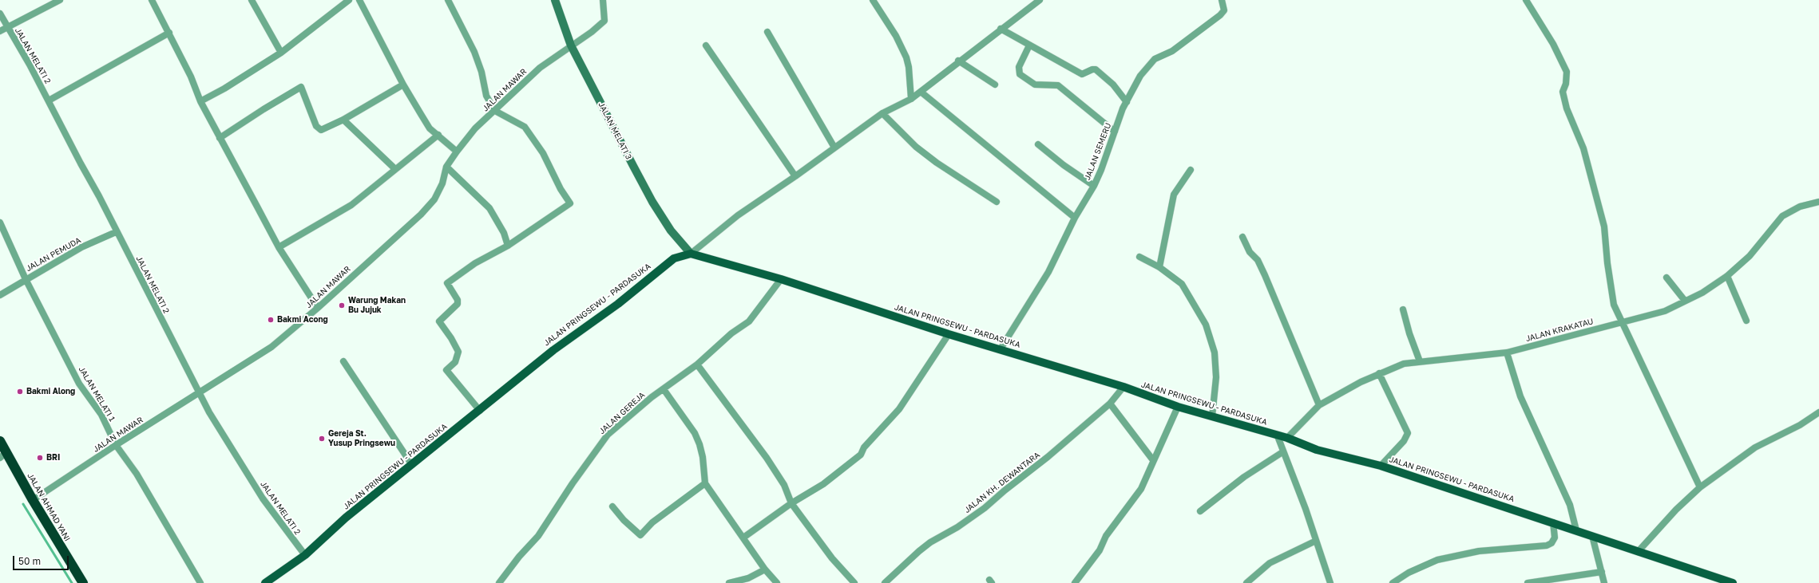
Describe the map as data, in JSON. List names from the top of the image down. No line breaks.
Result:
{"streets":{"highway":["JALAN AHMAD YANI"],"main road":["JALAN PRINGSEWU - PARDASUKA"],"street":["JALAN MELATI 2","JALAN MAWAR","JALAN MELATI 3","JALAN SEMERU","JALAN PEMUDA","JALAN KRAKATAU","JALAN MELATI 1","JALAN GEREJA","JALAN KH. DEWANTARA"]},"crossings":[["JALAN MELATI 2","JALAN MAWAR"],["JALAN MELATI 2","JALAN PEMUDA"],["JALAN MELATI 2","JALAN PRINGSEWU - PARDASUKA"],["JALAN MAWAR","JALAN MELATI 3"],["JALAN MAWAR","JALAN MELATI 1"],["JALAN MAWAR","JALAN AHMAD YANI"],["JALAN MELATI 3","JALAN PRINGSEWU - PARDASUKA"],["JALAN SEMERU","JALAN PRINGSEWU - PARDASUKA"],["JALAN PEMUDA","JALAN MELATI 1"],["JALAN PRINGSEWU - PARDASUKA","JALAN KRAKATAU"],["JALAN PRINGSEWU - PARDASUKA","JALAN GEREJA"],["JALAN PRINGSEWU - PARDASUKA","JALAN KH. DEWANTARA"]],"places":["Warung Makan Bu Jujuk","Bakmi Acong","Bakmi Along","Gereja St. Yusup Pringsewu","BRI"],"scale_bar":"50 m"}
